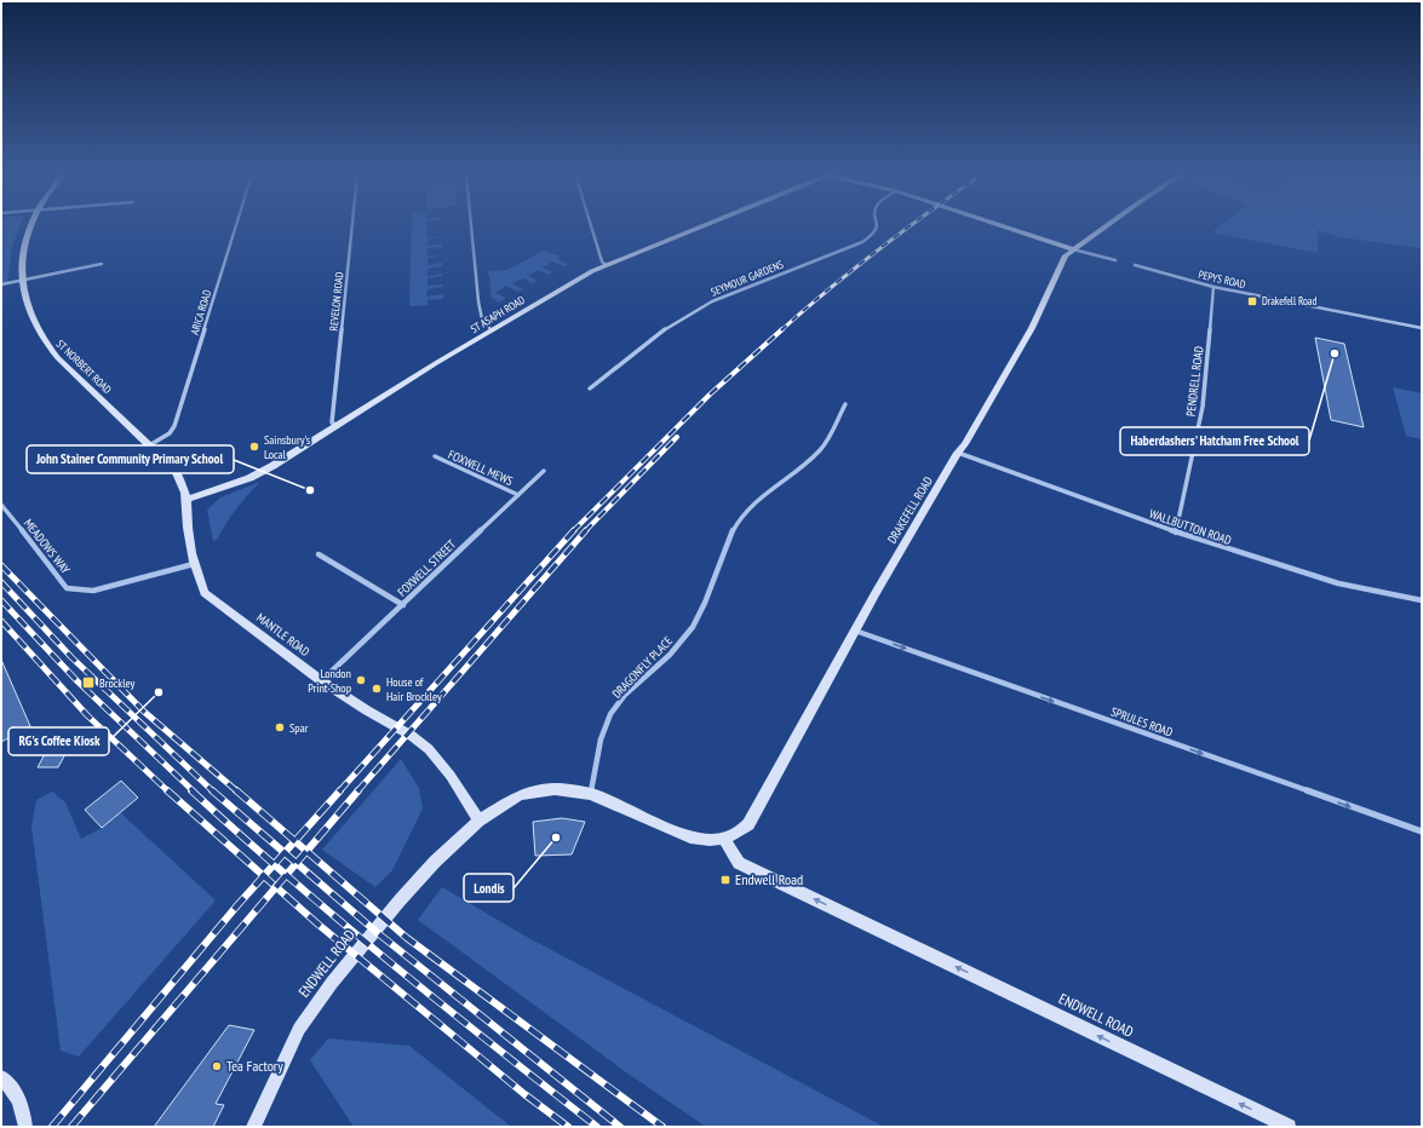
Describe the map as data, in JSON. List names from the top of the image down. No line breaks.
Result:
{"streets":{"street":["SEYMOUR GARDENS","PEPYS ROAD","REVELON ROAD","ARICA ROAD","ST ASAPH ROAD","ST NORBERT ROAD","PENDRELL ROAD","FOXWELL MEWS","DRAKEFELL ROAD","WALLBUTTON ROAD","MEADOWS WAY","FOXWELL STREET","MANTLE ROAD","DRAGONFLY PLACE","SPRULES ROAD","ENDWELL ROAD"]},"crossings":[["PEPYS ROAD","PENDRELL ROAD"],["REVELON ROAD","ST ASAPH ROAD"],["ARICA ROAD","ST NORBERT ROAD"],["ST ASAPH ROAD","ST NORBERT ROAD"],["ST ASAPH ROAD","MANTLE ROAD"],["ST NORBERT ROAD","MANTLE ROAD"],["PENDRELL ROAD","WALLBUTTON ROAD"],["FOXWELL MEWS","FOXWELL STREET"],["DRAKEFELL ROAD","WALLBUTTON ROAD"],["DRAKEFELL ROAD","SPRULES ROAD"],["DRAKEFELL ROAD","ENDWELL ROAD"],["MEADOWS WAY","MANTLE ROAD"],["FOXWELL STREET","MANTLE ROAD"],["MANTLE ROAD","ENDWELL ROAD"],["DRAGONFLY PLACE","ENDWELL ROAD"]],"one_way":["SPRULES ROAD","ENDWELL ROAD"],"places":{"transit":["Drakefell Road","Brockley","Endwell Road"],"other":["Haberdashers' Hatcham Free School","Sainsbury's Local","John Stainer Community Primary School","London Print Shop","House of Hair Brockley","RG's Coffee Kiosk","Spar","Londis","Tea Factory"]}}
